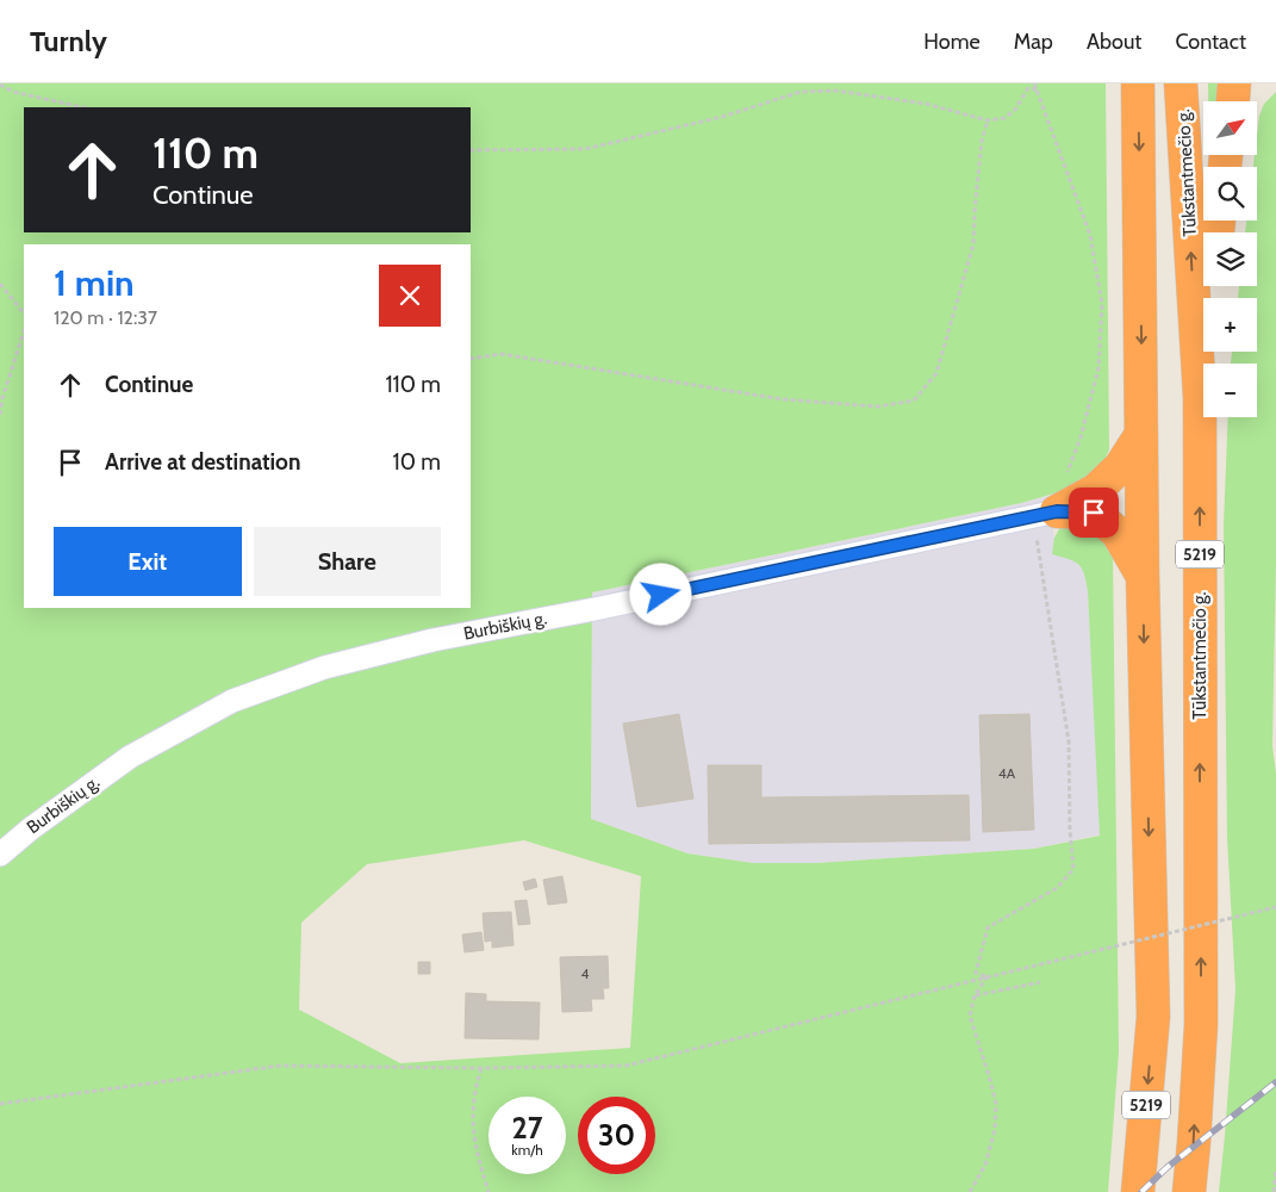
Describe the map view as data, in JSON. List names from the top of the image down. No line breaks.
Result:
{"streets":{"highway":["Tūkstantmečio g.","5219"],"street":["Burbiškių g."]},"house_numbers":["4A","4"],"north":"top right","page":{"header":"Turnly","nav":["Home","Map","About","Contact"],"map_buttons":["+","−"],"turn":["110 m","Continue"],"heading":["1 min","120 m · 12:37"],"list":[{"name":"Continue","value":"110 m"},{"name":"Arrive at destination","value":"10 m"}],"buttons":["Exit","Share"],"speed":"27 km/h","limit":"30"}}
